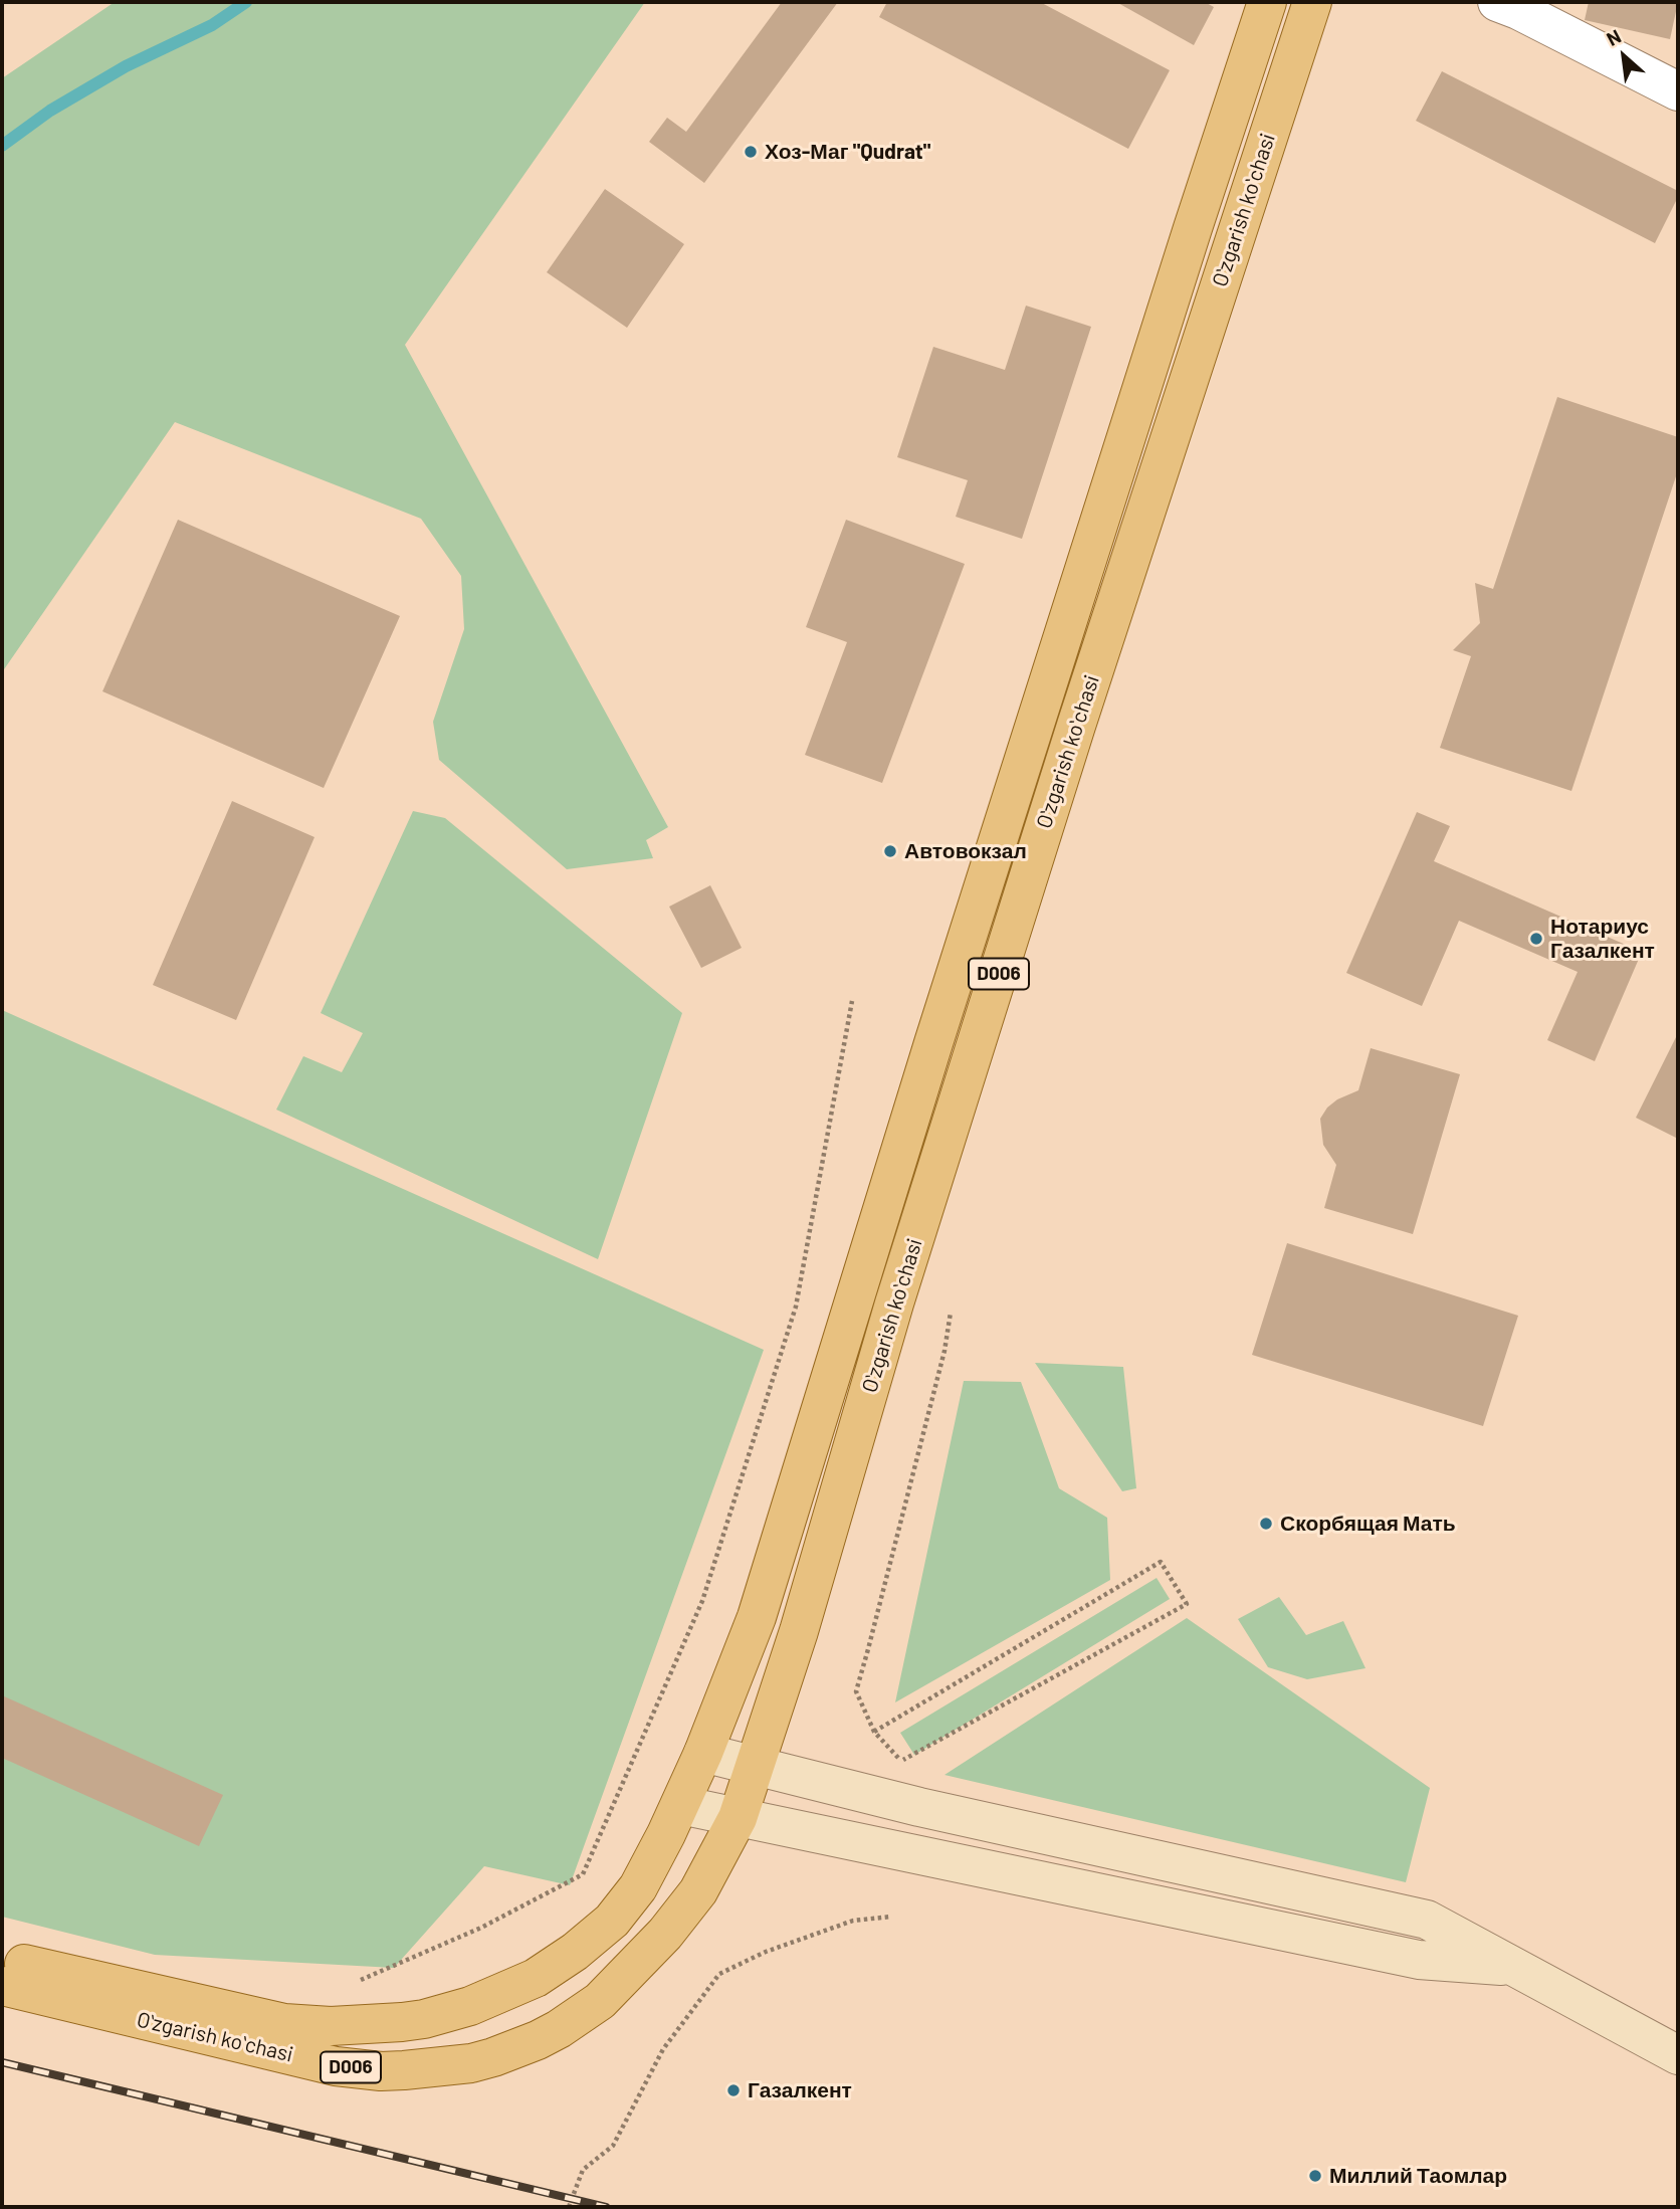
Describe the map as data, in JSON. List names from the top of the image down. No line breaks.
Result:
{"streets":{"main road":["Oʻzgarish koʻchasi","D006"]},"places":["Хоз-Маг \"Qudrat\"","Автовокзал","Нотариус Газалкент","Скорбящая Мать","Газалкент","Миллий Таомлар"],"north":"top left"}
